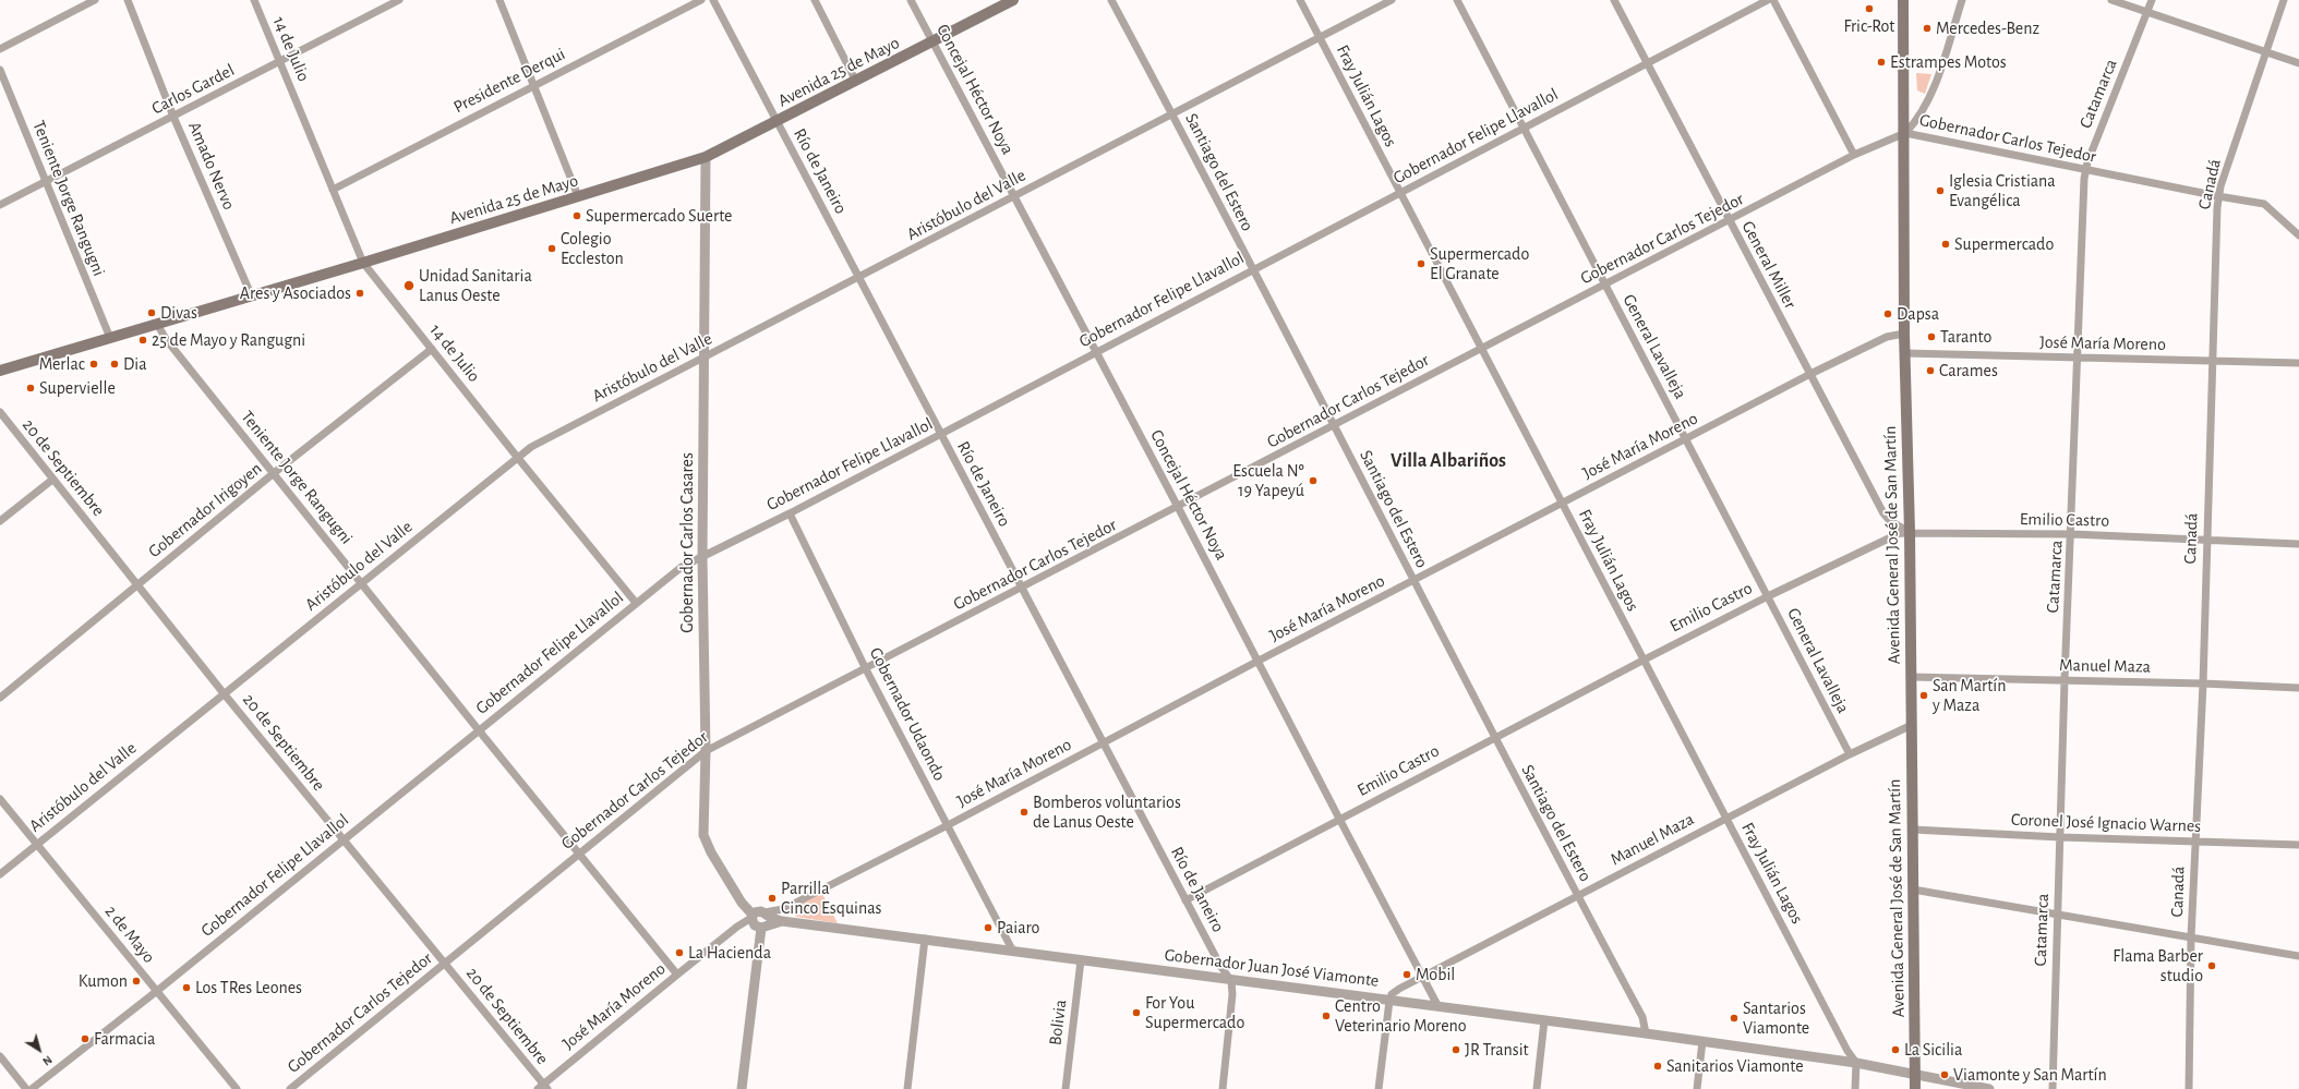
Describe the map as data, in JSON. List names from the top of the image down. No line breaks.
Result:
{"streets":{"main road":["Avenida 25 de Mayo","Avenida General José de San Martín"],"street":["14 de Julio","Presidente Derqui","Carlos Gardel","Concejal Héctor Noya","Catamarca","Fray Julián Lagos","Gobernador Felipe Llavallol","Gobernador Carlos Tejedor","Amado Nervo","Río de Janeiro","Santiago del Estero","Canadá","Teniente Jorge Rangugni","Aristóbulo del Valle","General Miller","José María Moreno","General Lavalleja","20 de Septiembre","Gobernador Irigoyen","Emilio Castro","Gobernador Carlos Casares","Manuel Maza","Gobernador Udaondo","Coronel José Ignacio Warnes","2 de Mayo","Gobernador Juan José Viamonte","Bolivia"]},"crossings":[["14 de Julio","Avenida 25 de Mayo"],["14 de Julio","Presidente Derqui"],["14 de Julio","Carlos Gardel"],["14 de Julio","Gobernador Felipe Llavallol"],["14 de Julio","Aristóbulo del Valle"],["14 de Julio","Gobernador Irigoyen"],["Avenida 25 de Mayo","Concejal Héctor Noya"],["Avenida 25 de Mayo","Amado Nervo"],["Avenida 25 de Mayo","Río de Janeiro"],["Avenida 25 de Mayo","Teniente Jorge Rangugni"],["Avenida 25 de Mayo","Gobernador Carlos Casares"],["Carlos Gardel","Amado Nervo"],["Carlos Gardel","Teniente Jorge Rangugni"],["Concejal Héctor Noya","Gobernador Felipe Llavallol"],["Concejal Héctor Noya","Gobernador Carlos Tejedor"],["Concejal Héctor Noya","Aristóbulo del Valle"],["Concejal Héctor Noya","José María Moreno"],["Concejal Héctor Noya","Emilio Castro"],["Concejal Héctor Noya","Manuel Maza"],["Concejal Héctor Noya","Gobernador Juan José Viamonte"],["Catamarca","Gobernador Carlos Tejedor"],["Catamarca","José María Moreno"],["Catamarca","Emilio Castro"],["Catamarca","Manuel Maza"],["Catamarca","Coronel José Ignacio Warnes"],["Fray Julián Lagos","Gobernador Felipe Llavallol"],["Fray Julián Lagos","Gobernador Carlos Tejedor"],["Fray Julián Lagos","Aristóbulo del Valle"],["Fray Julián Lagos","José María Moreno"],["Fray Julián Lagos","Emilio Castro"],["Fray Julián Lagos","Manuel Maza"],["Fray Julián Lagos","Gobernador Juan José Viamonte"],["Gobernador Felipe Llavallol","Río de Janeiro"],["Gobernador Felipe Llavallol","Santiago del Estero"],["Gobernador Felipe Llavallol","Teniente Jorge Rangugni"],["Gobernador Felipe Llavallol","General Miller"],["Gobernador Felipe Llavallol","General Lavalleja"],["Gobernador Felipe Llavallol","20 de Septiembre"],["Gobernador Felipe Llavallol","Gobernador Carlos Casares"],["Gobernador Felipe Llavallol","Gobernador Udaondo"],["Gobernador Felipe Llavallol","2 de Mayo"],["Gobernador Carlos Tejedor","Río de Janeiro"],["Gobernador Carlos Tejedor","Santiago del Estero"],["Gobernador Carlos Tejedor","Canadá"],["Gobernador Carlos Tejedor","Teniente Jorge Rangugni"],["Gobernador Carlos Tejedor","General Miller"],["Gobernador Carlos Tejedor","General Lavalleja"],["Gobernador Carlos Tejedor","20 de Septiembre"],["Gobernador Carlos Tejedor","Gobernador Carlos Casares"],["Gobernador Carlos Tejedor","Avenida General José de San Martín"],["Gobernador Carlos Tejedor","Gobernador Udaondo"],["Río de Janeiro","Aristóbulo del Valle"],["Río de Janeiro","José María Moreno"],["Río de Janeiro","Emilio Castro"],["Río de Janeiro","Gobernador Juan José Viamonte"],["Santiago del Estero","Aristóbulo del Valle"],["Santiago del Estero","José María Moreno"],["Santiago del Estero","Emilio Castro"],["Santiago del Estero","Manuel Maza"],["Santiago del Estero","Gobernador Juan José Viamonte"],["Canadá","José María Moreno"],["Canadá","Emilio Castro"],["Canadá","Manuel Maza"],["Canadá","Coronel José Ignacio Warnes"],["Teniente Jorge Rangugni","Aristóbulo del Valle"],["Teniente Jorge Rangugni","José María Moreno"],["Teniente Jorge Rangugni","Gobernador Irigoyen"],["Aristóbulo del Valle","20 de Septiembre"],["Aristóbulo del Valle","Gobernador Carlos Casares"],["Aristóbulo del Valle","2 de Mayo"],["General Miller","José María Moreno"],["General Miller","Emilio Castro"],["General Miller","Avenida General José de San Martín"],["José María Moreno","General Lavalleja"],["José María Moreno","20 de Septiembre"],["José María Moreno","Gobernador Carlos Casares"],["José María Moreno","Avenida General José de San Martín"],["José María Moreno","Gobernador Udaondo"],["José María Moreno","Gobernador Juan José Viamonte"],["General Lavalleja","Emilio Castro"],["General Lavalleja","Manuel Maza"],["20 de Septiembre","Gobernador Irigoyen"],["Emilio Castro","Avenida General José de San Martín"],["Gobernador Carlos Casares","Gobernador Juan José Viamonte"],["Avenida General José de San Martín","Manuel Maza"],["Avenida General José de San Martín","Coronel José Ignacio Warnes"],["Avenida General José de San Martín","Gobernador Juan José Viamonte"],["Manuel Maza","Gobernador Juan José Viamonte"],["Gobernador Udaondo","Gobernador Juan José Viamonte"],["Gobernador Juan José Viamonte","Bolivia"]],"districts":["Villa Albariños"],"places":["Fric-Rot","Mercedes-Benz","Estrampes Motos","Iglesia Cristiana Evangélica","Supermercado Suerte","Supermercado","Colegio Eccleston","Supermercado El Granate","Unidad Sanitaria Lanus Oeste","Ares y Asociados","Divas","Dapsa","Taranto","25 de Mayo y Rangugni","Merlac","Dia","Carames","Supervielle","Escuela Nº 19 Yapeyú","San Martín y Maza","Bomberos voluntarios de Lanus Oeste","Parrilla Cinco Esquinas","Paiaro","La Hacienda","Flama Barber studio","Mobil","Kumon","Los TRes Leones","For You Supermercado","Centro Veterinario Moreno","Santarios Viamonte","Farmacia","JR Transit","La Sicilia","Sanitarios Viamonte","Viamonte y San Martín"],"north":"bottom right"}
